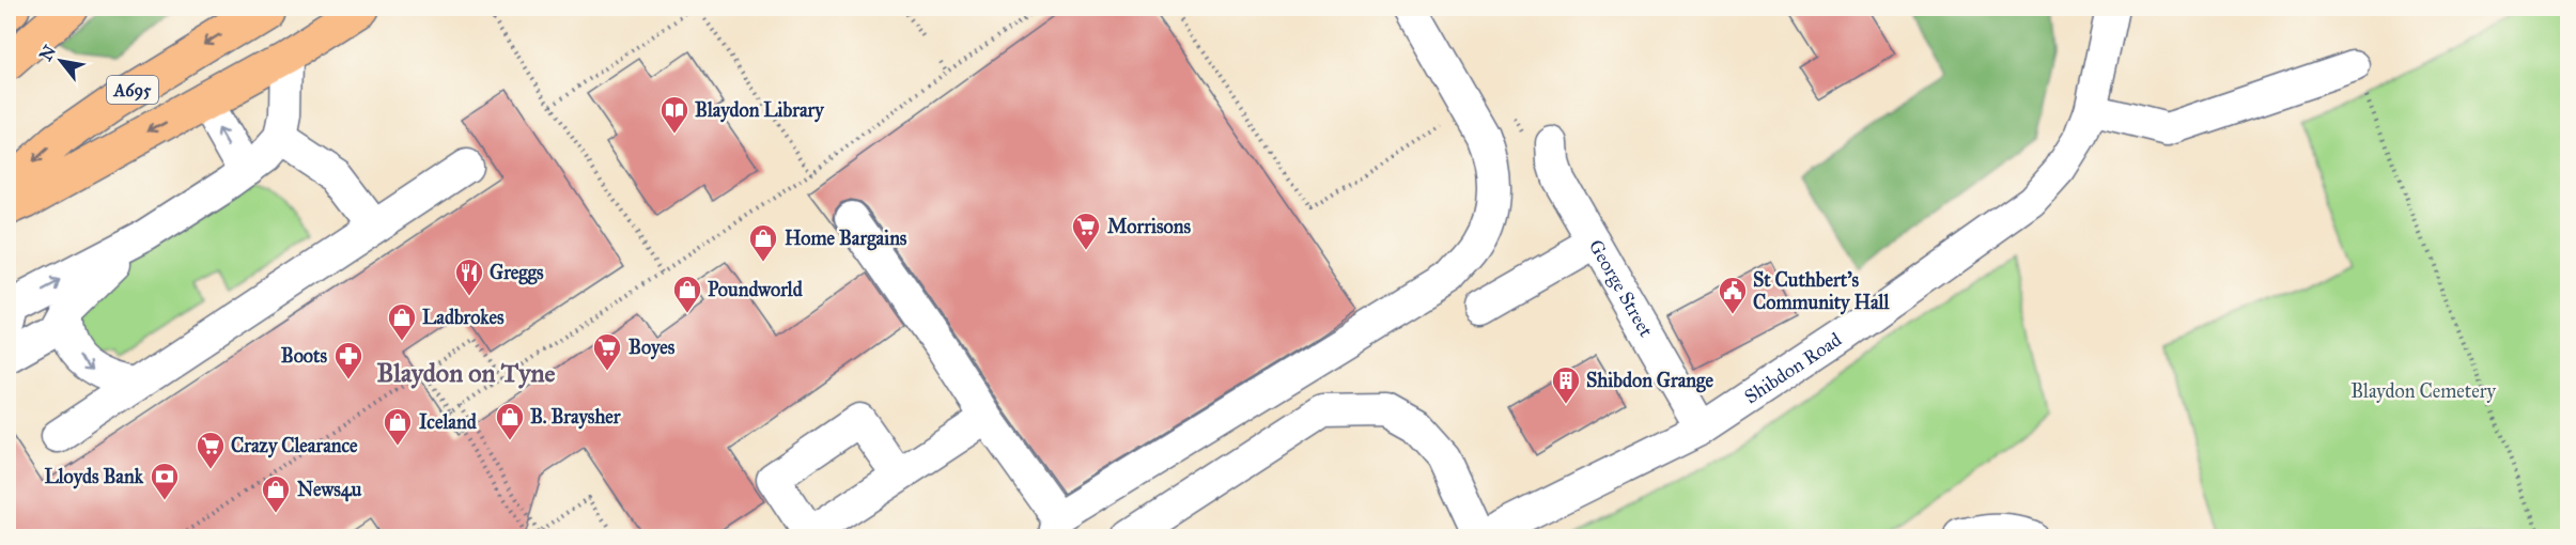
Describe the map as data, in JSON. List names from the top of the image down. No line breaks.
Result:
{"streets":{"main road":["A695"],"street":["George Street","Shibdon Road"]},"crossings":[["George Street","Shibdon Road"]],"districts":["Blaydon on Tyne"],"parks":["Blaydon Cemetery"],"places":{"library":["Blaydon Library"],"supermarket":["Morrisons","Boyes","Crazy Clearance"],"shop":["Home Bargains","Poundworld","Ladbrokes","B. Braysher","Iceland","News4u"],"restaurant":["Greggs"],"public building":["St Cuthbert's Community Hall"],"pharmacy":["Boots"],"building":["Shibdon Grange"],"bank":["Lloyds Bank"]},"north":"top left"}
